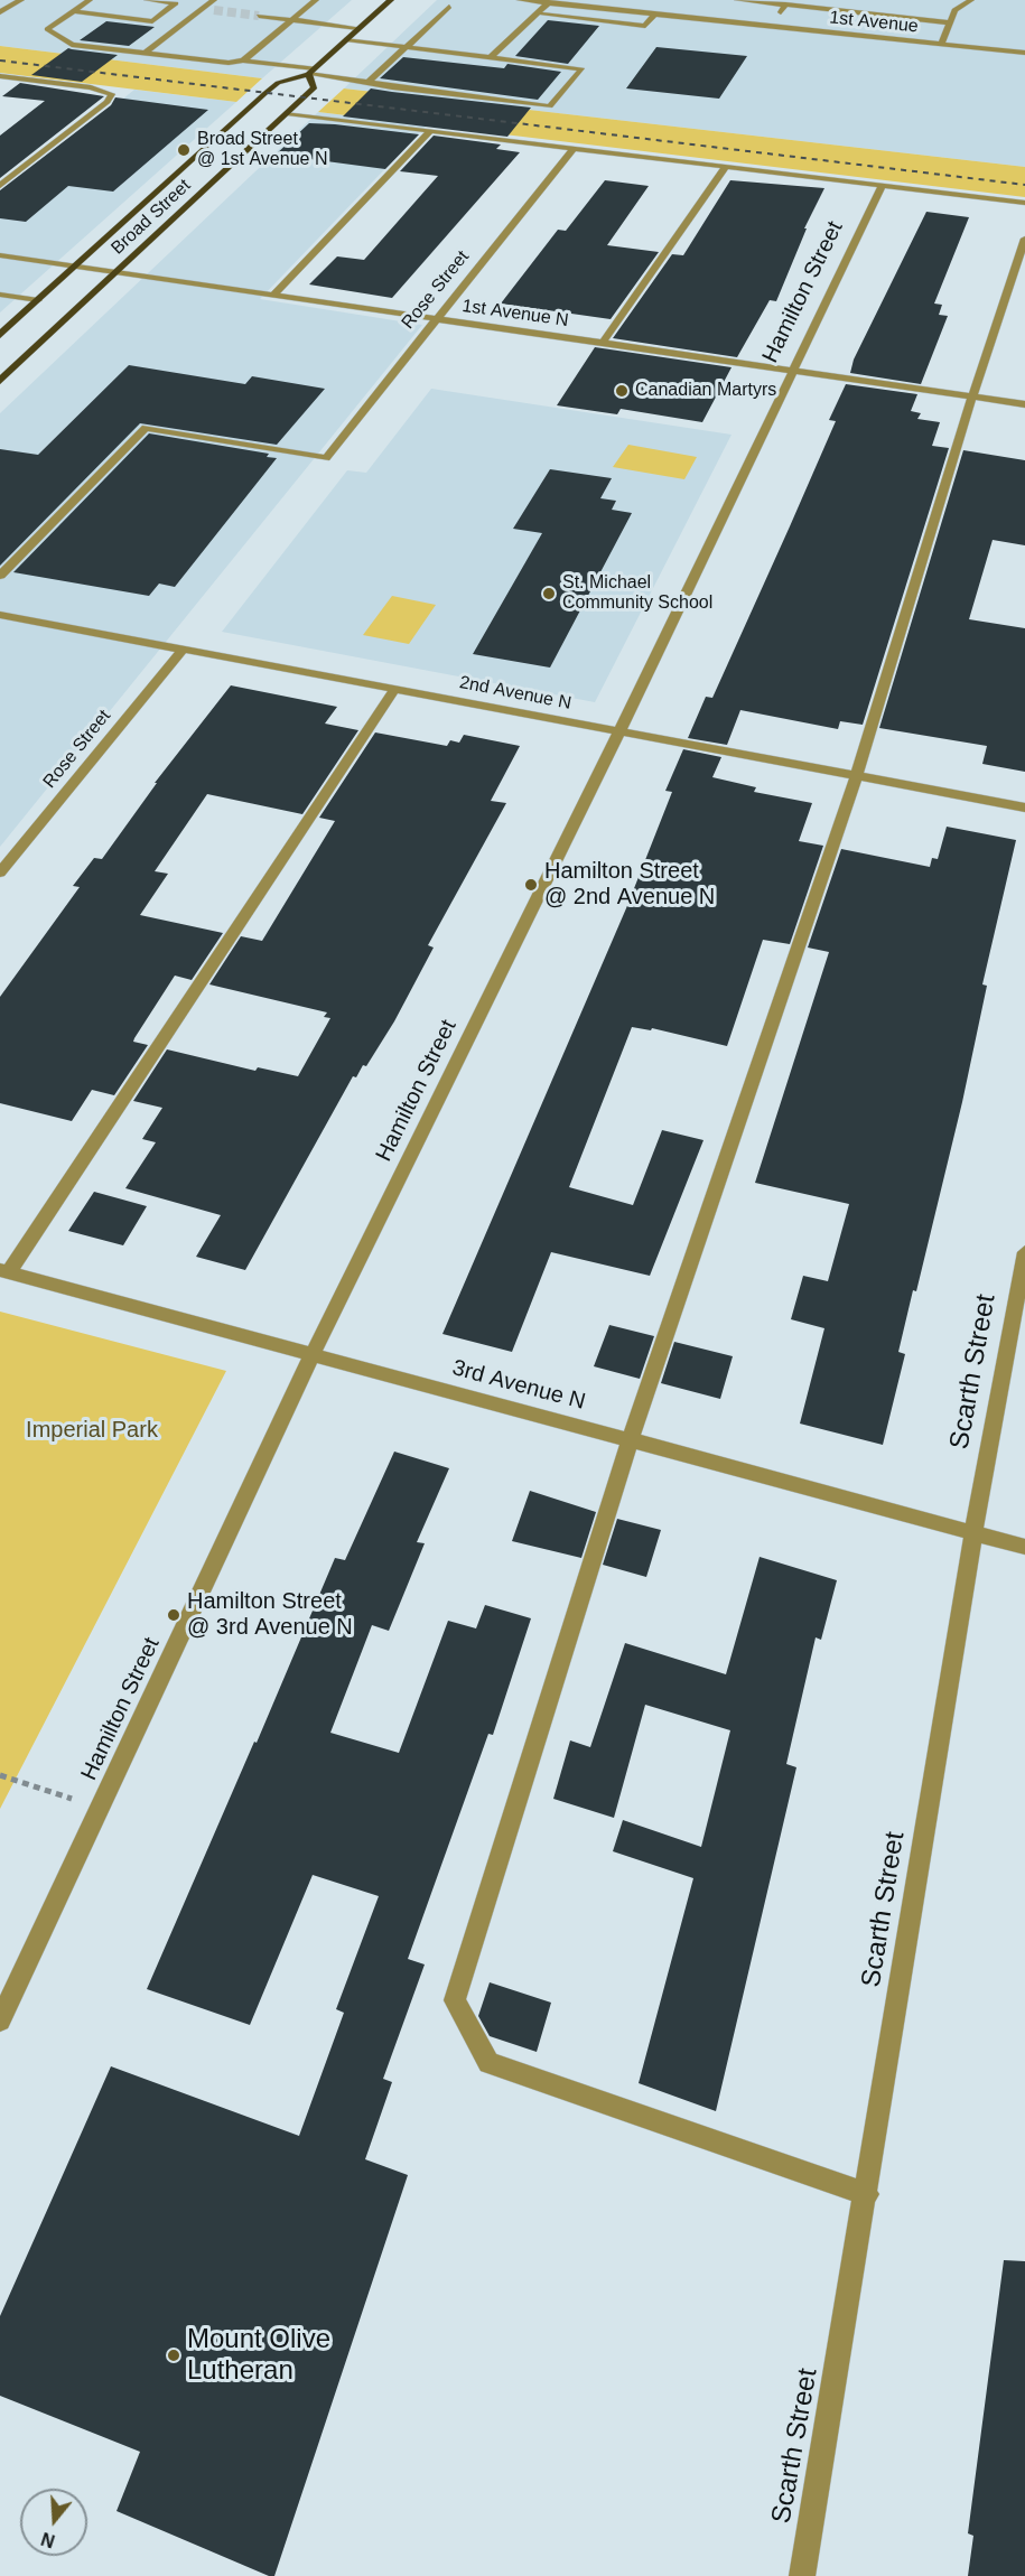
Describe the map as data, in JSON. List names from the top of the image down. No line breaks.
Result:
{"streets":{"main road":["Broad Street"],"street":["1st Avenue","Rose Street","Hamilton Street","1st Avenue N","2nd Avenue N","Scarth Street","3rd Avenue N"]},"crossings":[["Broad Street","1st Avenue N"],["Rose Street","1st Avenue N"],["Rose Street","2nd Avenue N"],["Hamilton Street","1st Avenue N"],["Hamilton Street","2nd Avenue N"],["Hamilton Street","3rd Avenue N"],["Scarth Street","3rd Avenue N"]],"parks":["Imperial Park"],"places":["Broad Street @ 1st Avenue N","Canadian Martyrs","St. Michael Community School","Hamilton Street @ 2nd Avenue N","Hamilton Street @ 3rd Avenue N","Mount Olive Lutheran"],"north":"bottom"}
